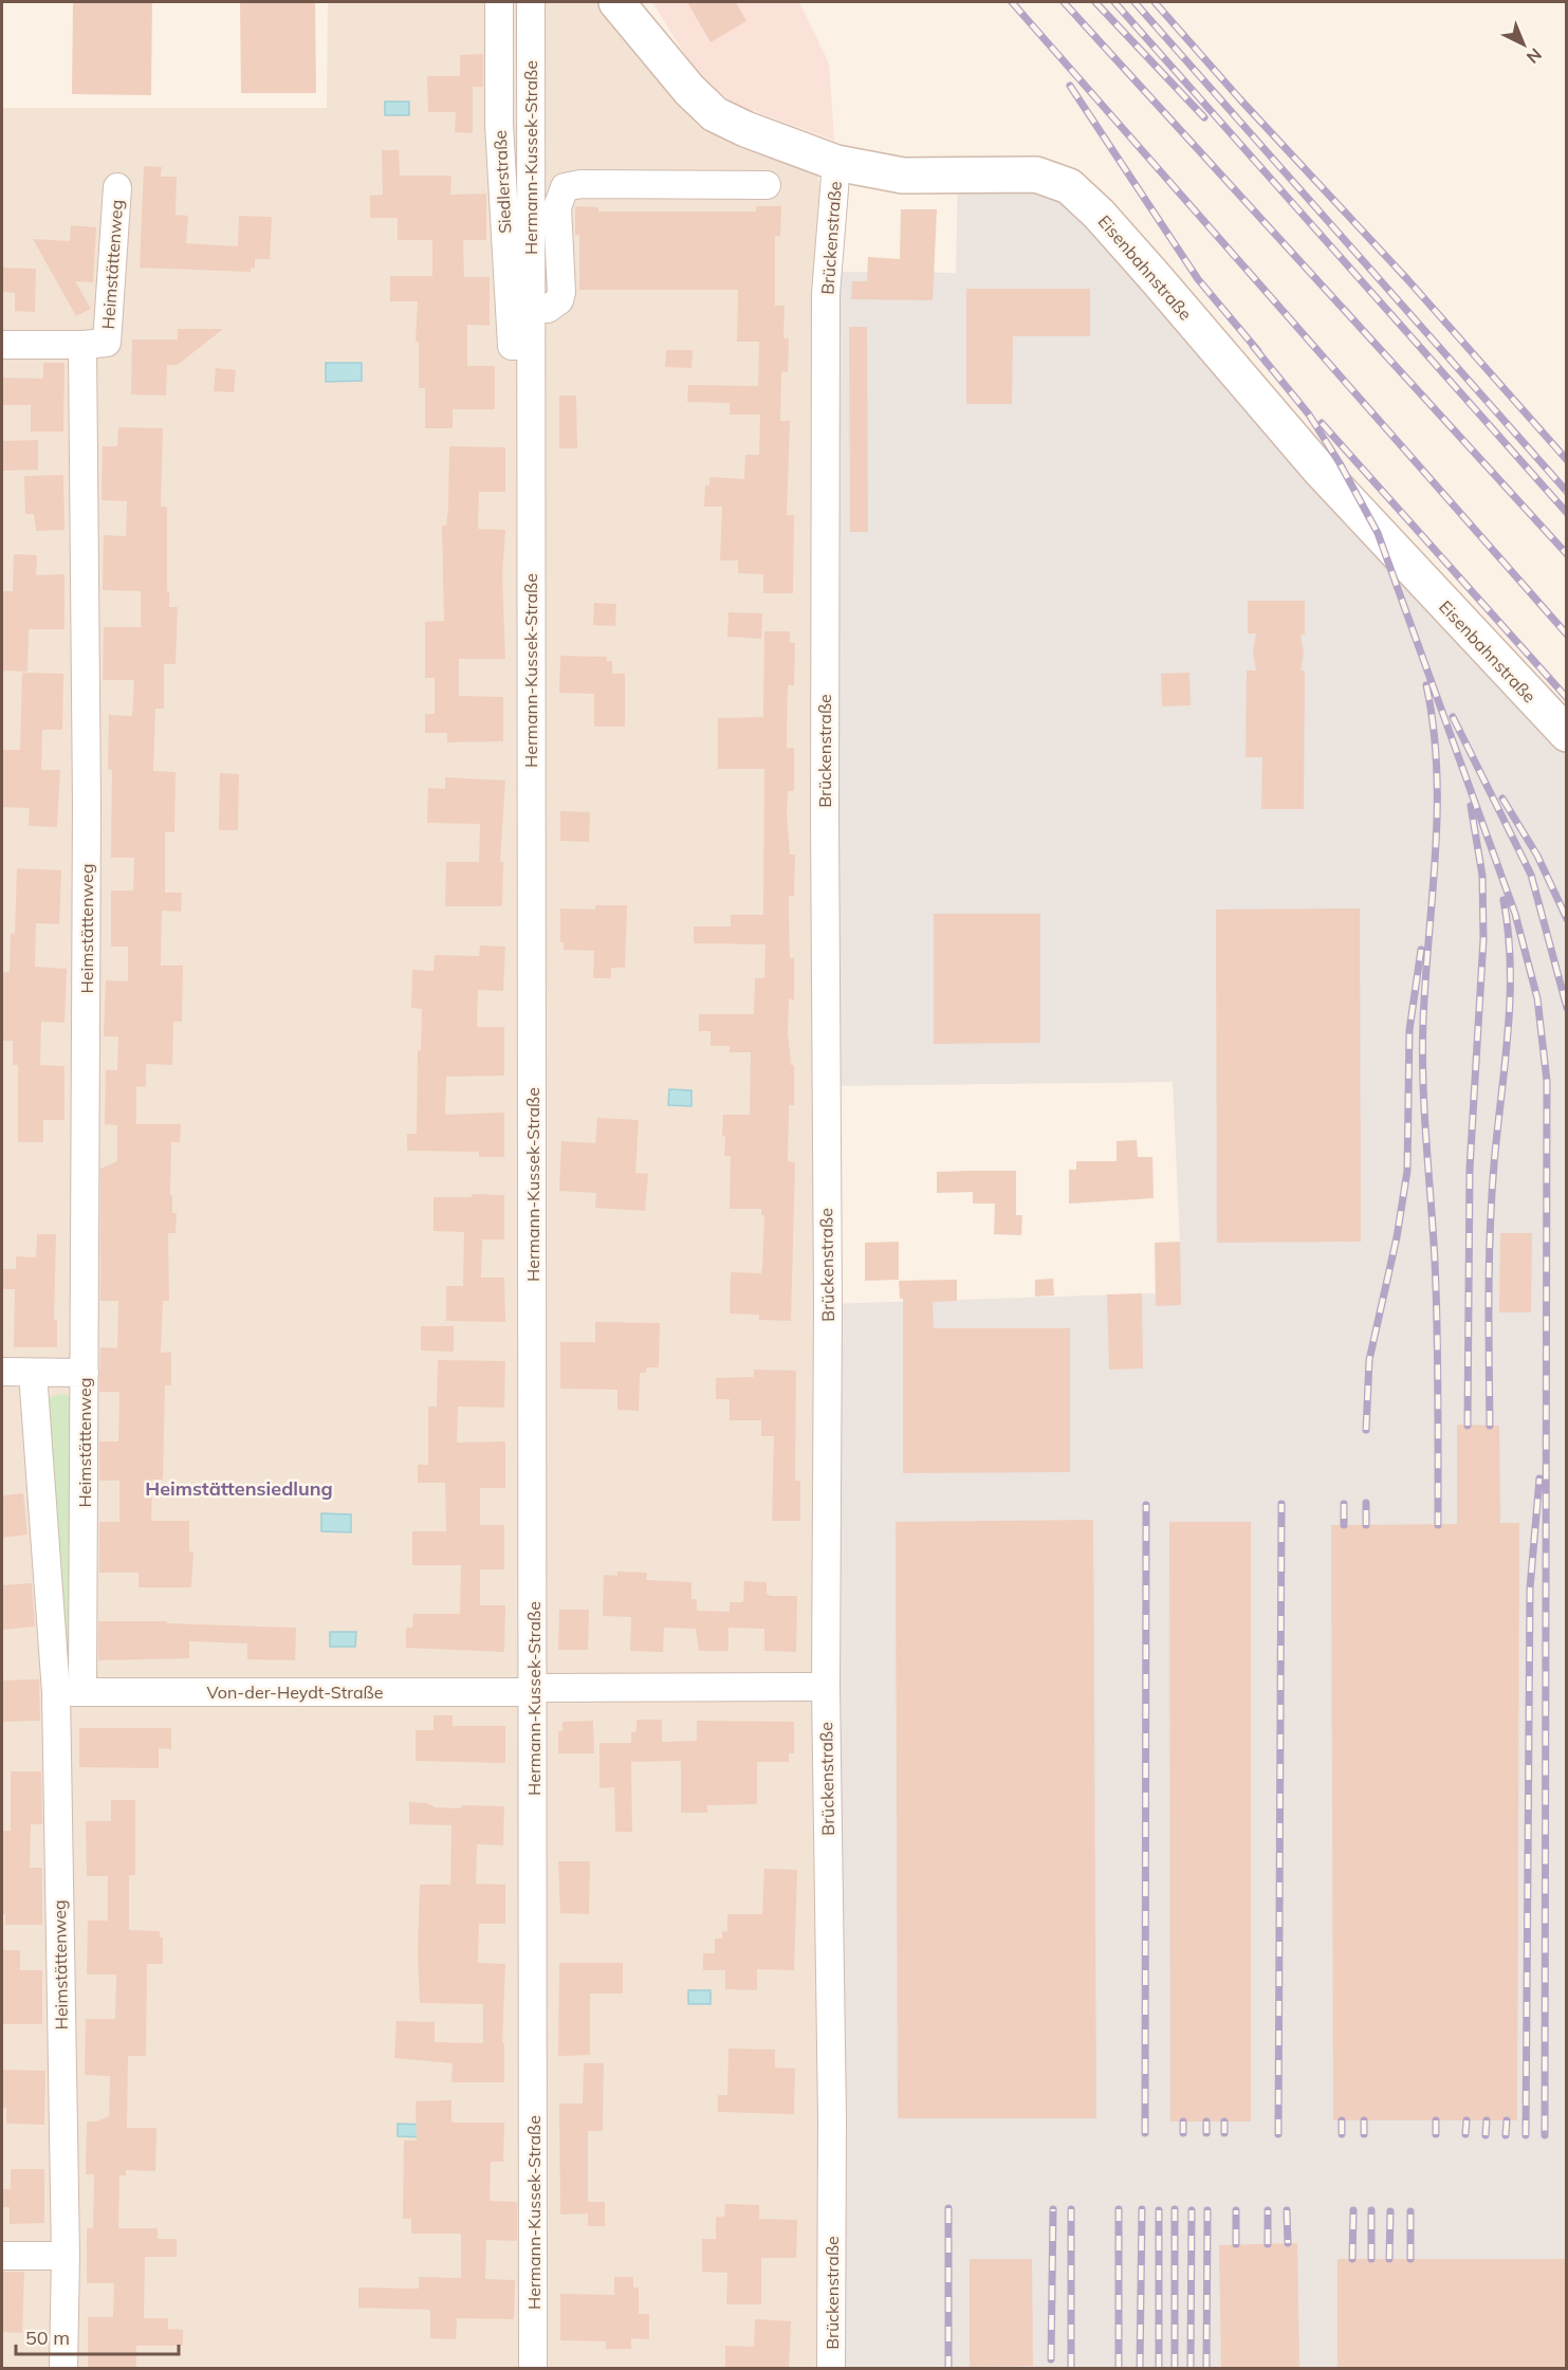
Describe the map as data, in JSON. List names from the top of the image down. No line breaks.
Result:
{"streets":{"street":["Hermann-Kussek-Straße","Siedlerstraße","Brückenstraße","Heimstättenweg","Eisenbahnstraße","Von-der-Heydt-Straße"]},"crossings":[["Hermann-Kussek-Straße","Siedlerstraße"],["Hermann-Kussek-Straße","Von-der-Heydt-Straße"],["Brückenstraße","Eisenbahnstraße"],["Brückenstraße","Von-der-Heydt-Straße"],["Heimstättenweg","Von-der-Heydt-Straße"]],"districts":["Heimstättensiedlung"],"scale_bar":"50 m","north":"bottom right"}
